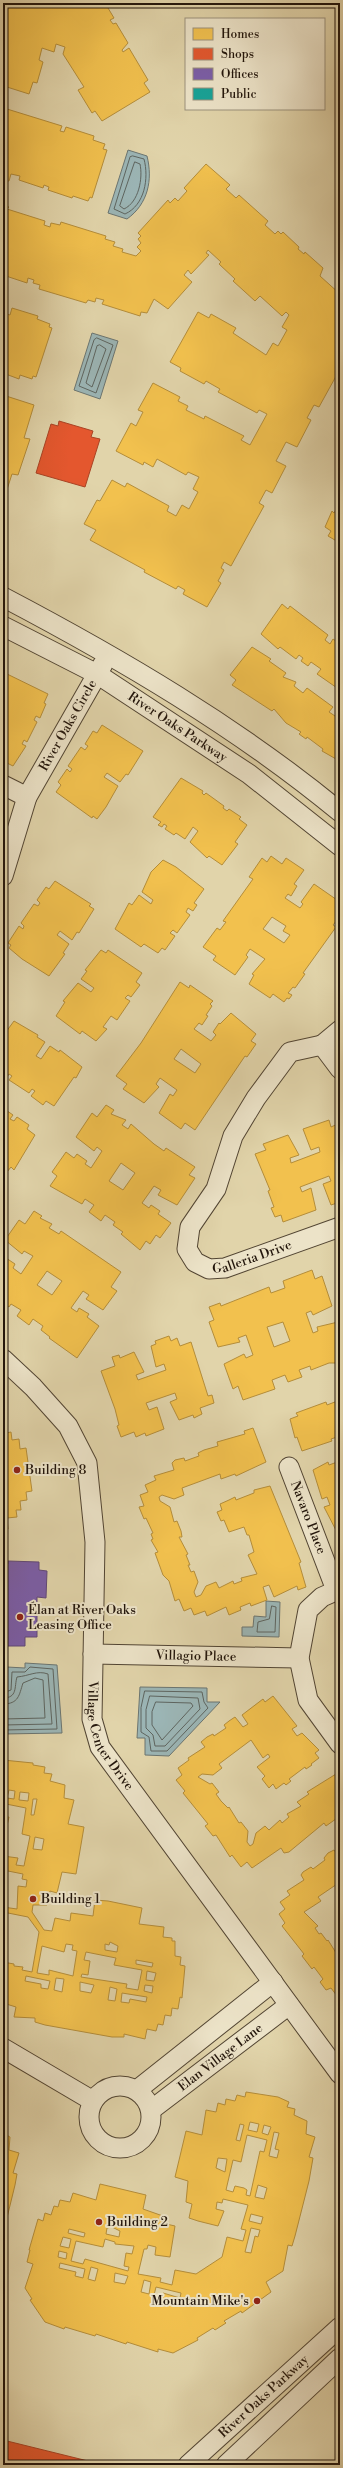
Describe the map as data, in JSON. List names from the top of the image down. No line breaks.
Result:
{"streets":{"street":["River Oaks Circle","River Oaks Parkway","Galleria Drive","Navaro Place","Villagio Place","Village Center Drive","Elan Village Lane"]},"crossings":[["River Oaks Circle","River Oaks Parkway"],["Villagio Place","Village Center Drive"],["Village Center Drive","Elan Village Lane"]],"places":["Building 8","Élan at River Oaks Leasing Office","Building 1","Building 2","Mountain Mike's"],"legend":["Homes","Shops","Offices","Public"]}
